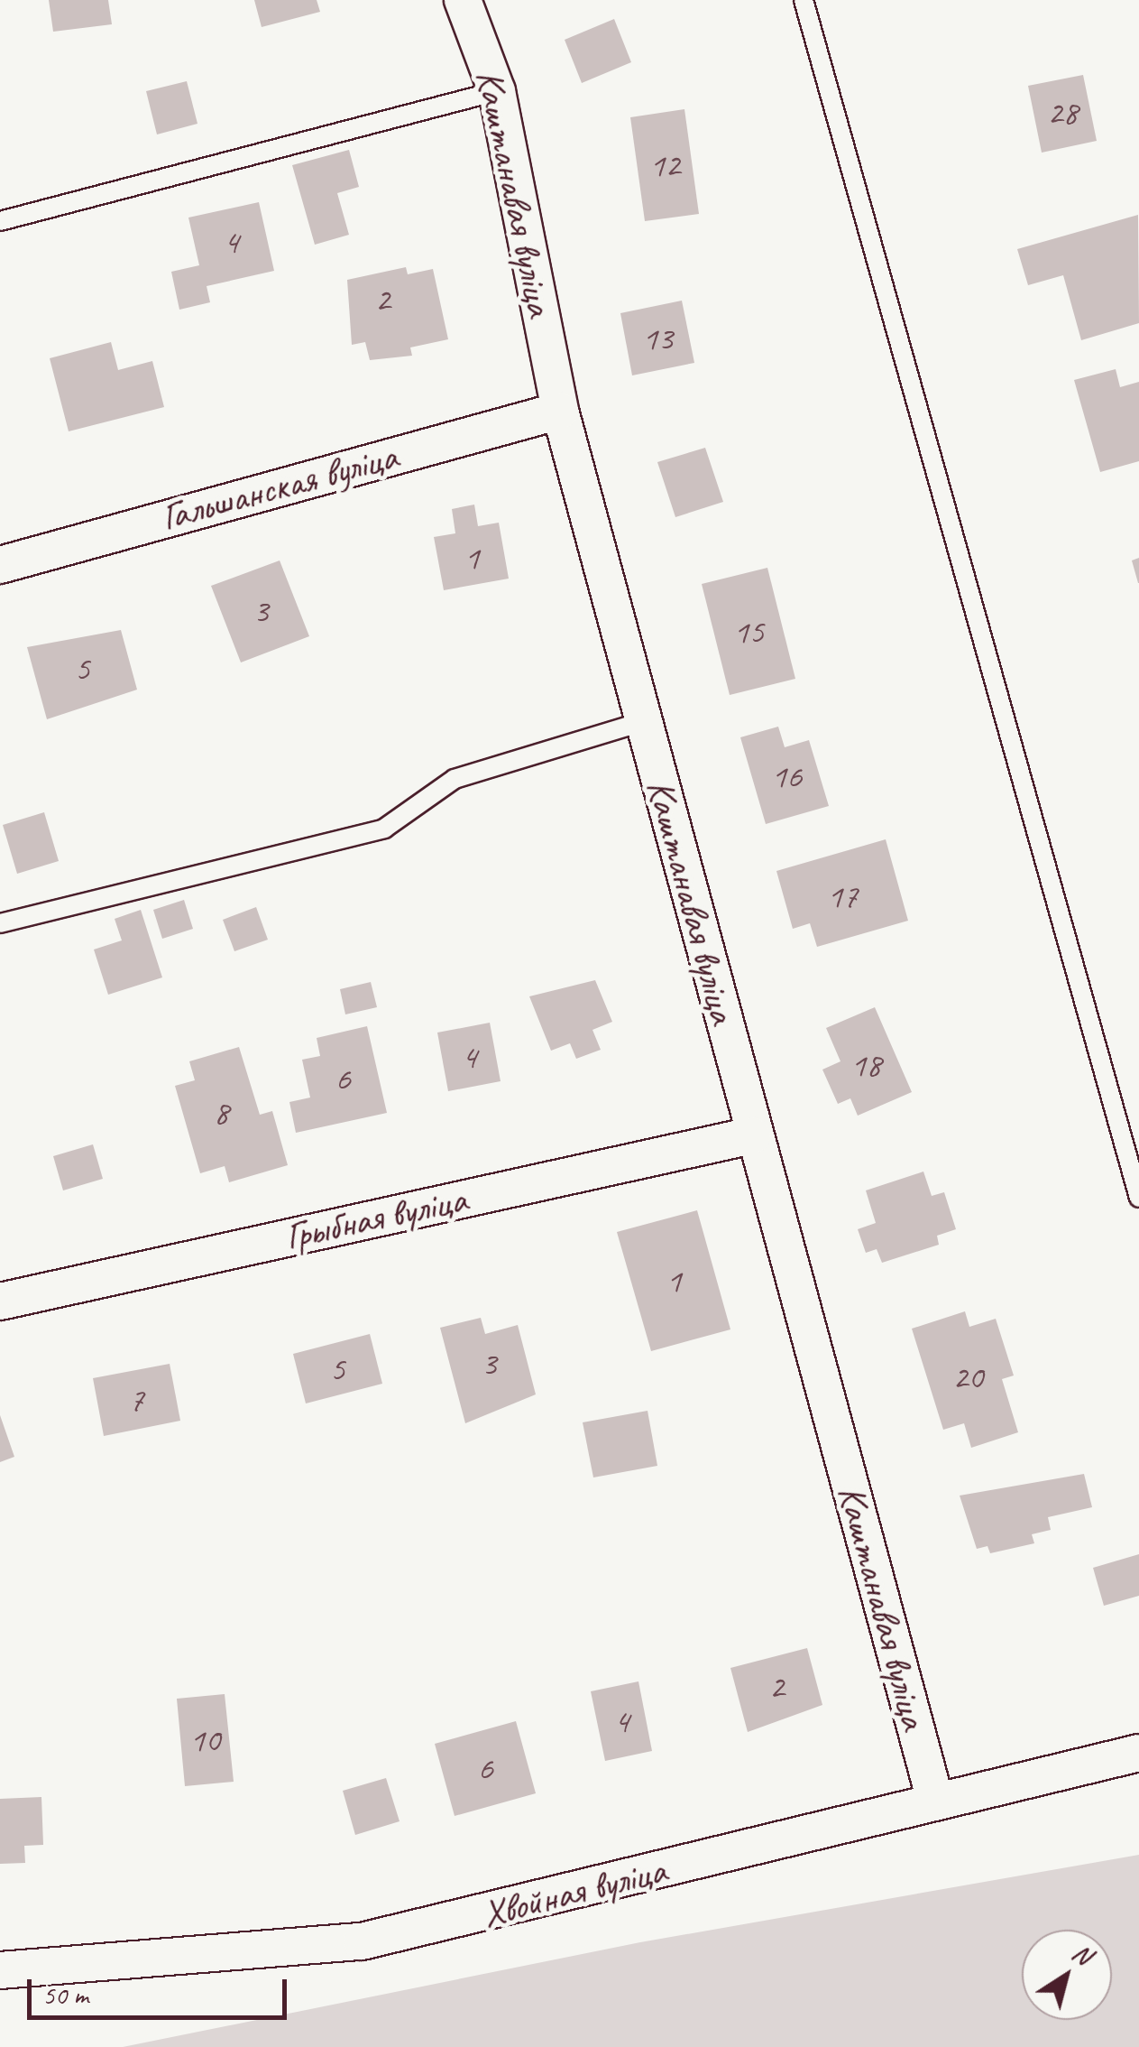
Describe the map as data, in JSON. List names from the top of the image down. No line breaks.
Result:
{"streets":{"street":["Каштанавая вуліца","Гальшанская вуліца","Грыбная вуліца","Хвойная вуліца"]},"crossings":[["Каштанавая вуліца","Гальшанская вуліца"],["Каштанавая вуліца","Грыбная вуліца"],["Каштанавая вуліца","Хвойная вуліца"]],"house_numbers":["28","12","4","2","13","1","3","15","5","16","17","4","18","6","8","1","3","5","20","7","2","4","10","6"],"scale_bar":"50 m","north":"top right"}
